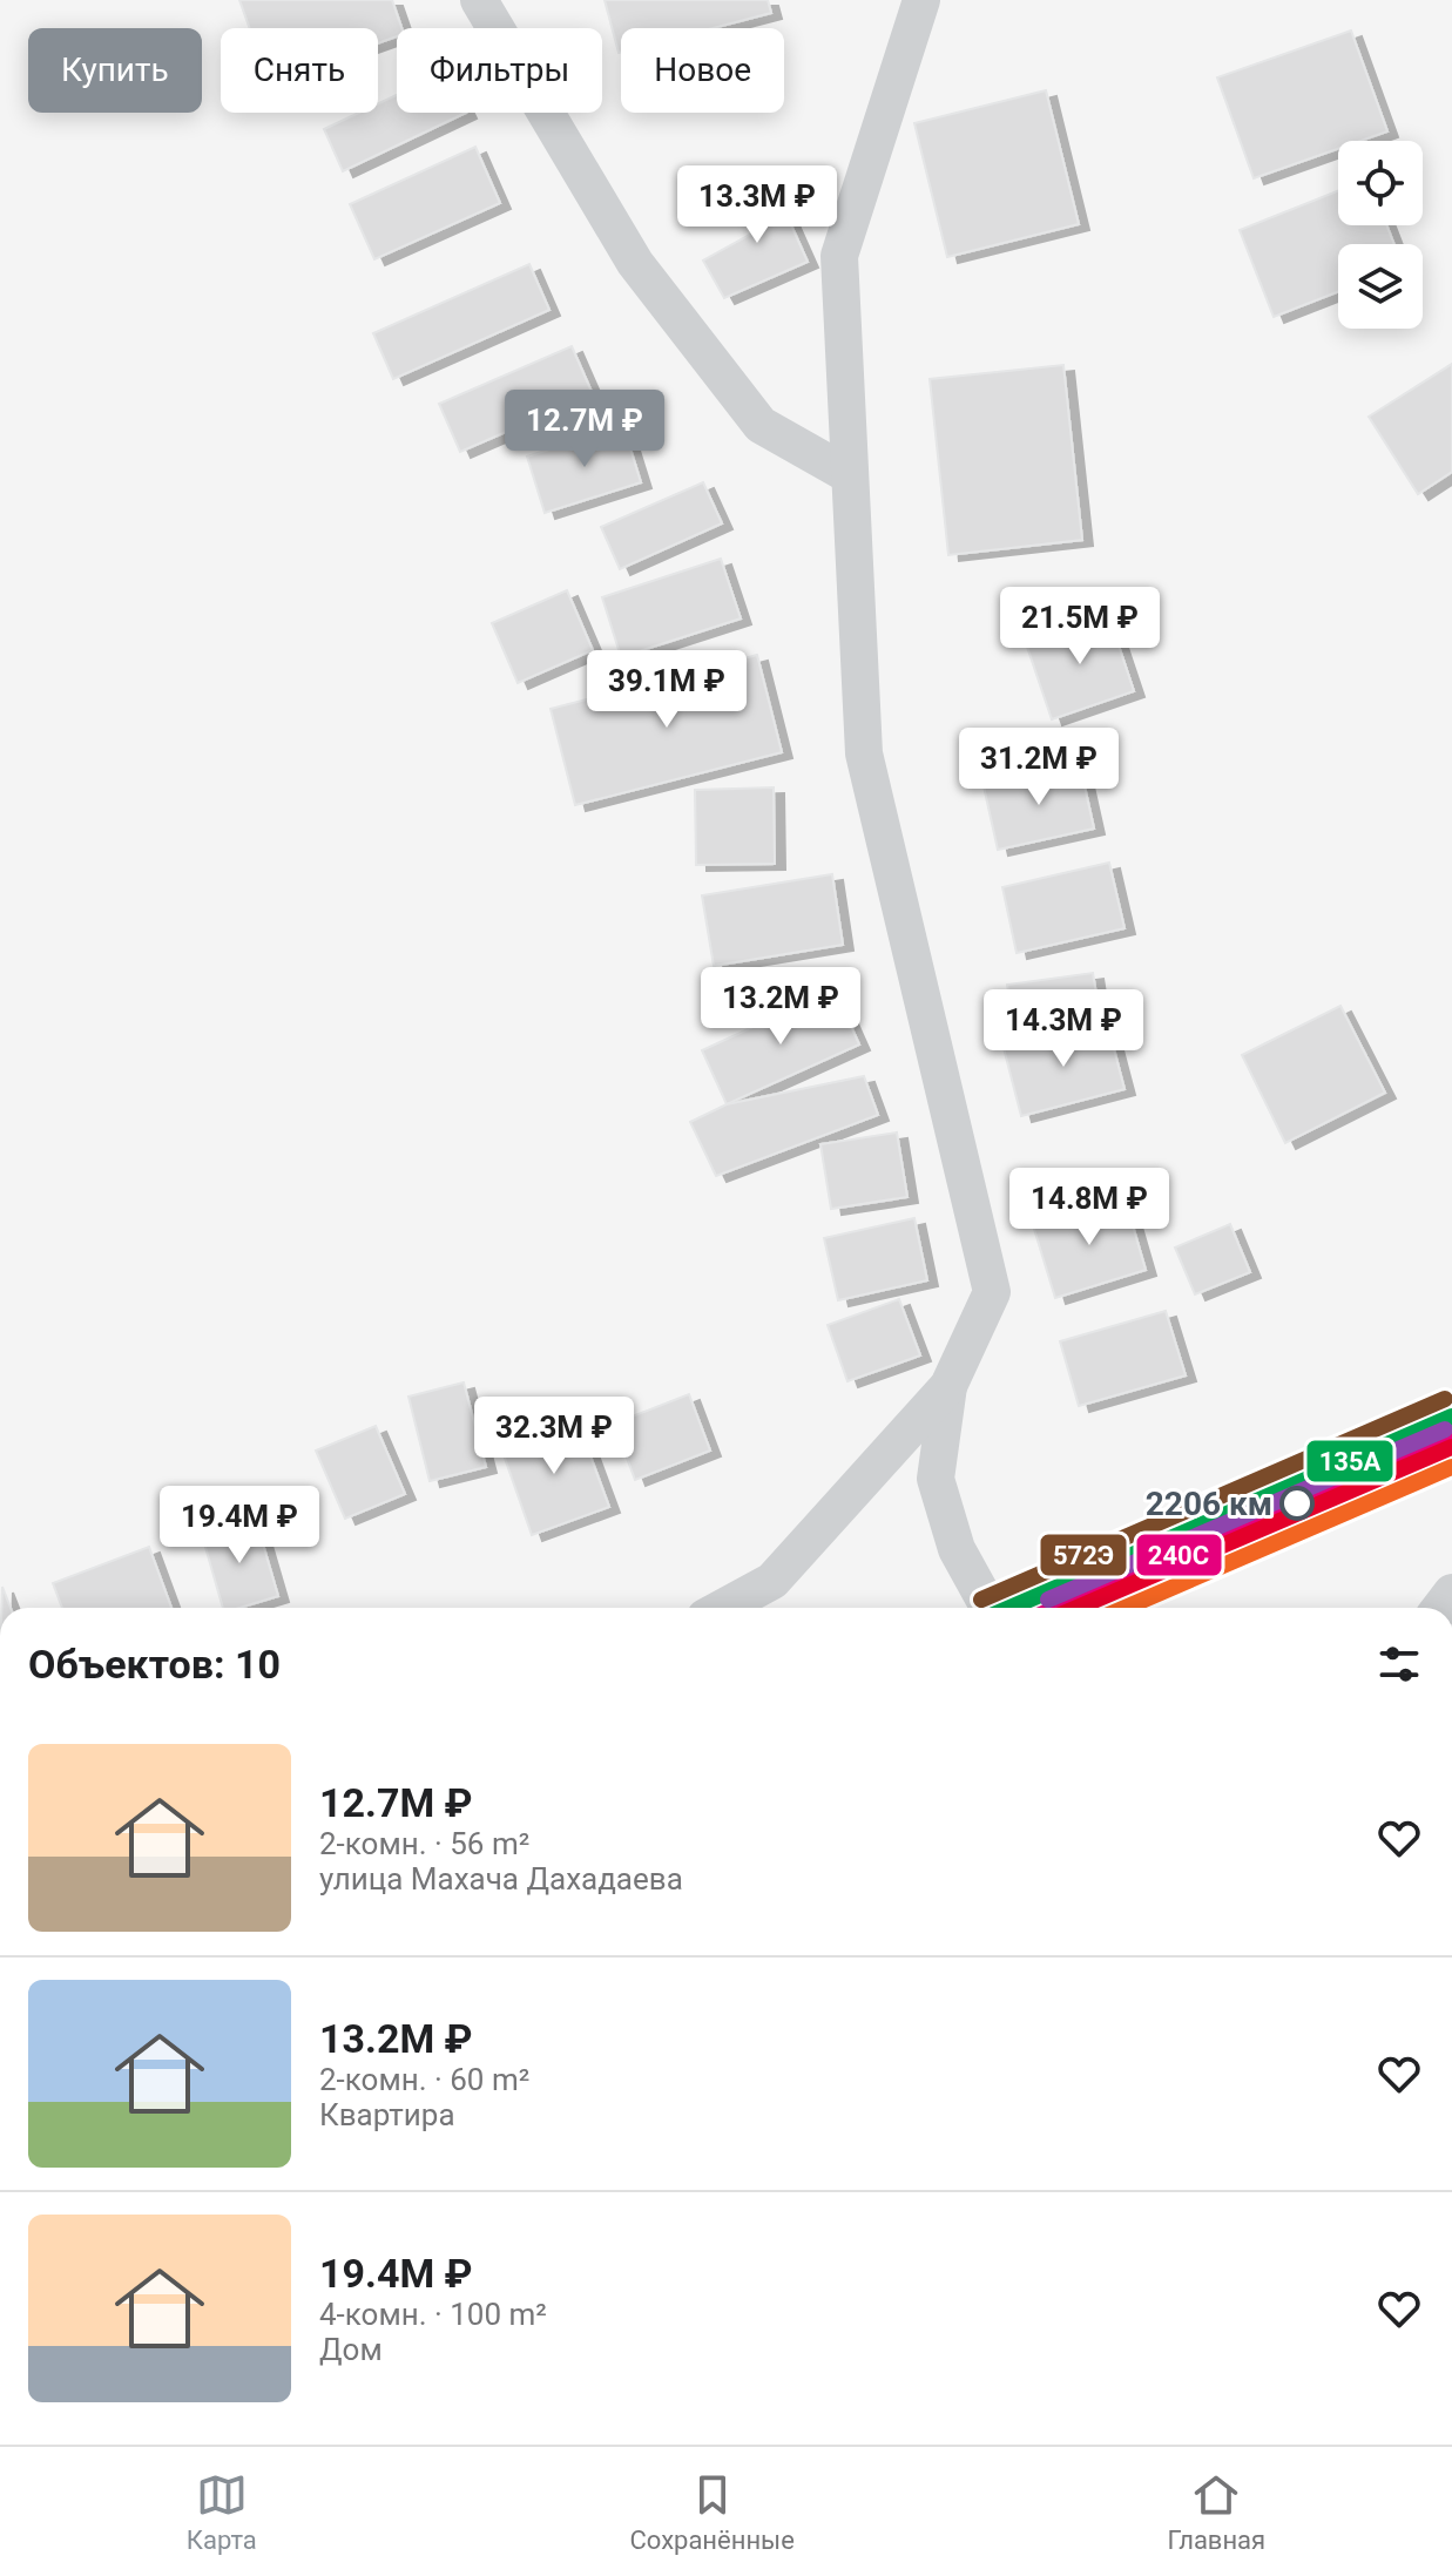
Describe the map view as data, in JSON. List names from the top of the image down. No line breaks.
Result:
{"places":["2206 км"],"lines":["transit line 572Э","transit line 135А","transit line 240С"],"page":{"chip":["Купить","Снять","Фильтры","Новое"],"price":["13.3M ₽","12.7M ₽","21.5M ₽","39.1M ₽","31.2M ₽","13.2M ₽","14.3M ₽","14.8M ₽","32.3M ₽","19.4M ₽"],"heading":"Объектов: 10","list":[{"name":"12.7M ₽","note":"2-комн. · 56 m² · улица Махача Дахадаева"},{"name":"13.2M ₽","note":"2-комн. · 60 m² · Квартира"},{"name":"19.4M ₽","note":"4-комн. · 100 m² · Дом"}],"tabs":["Карта","Сохранённые","Главная"]}}
